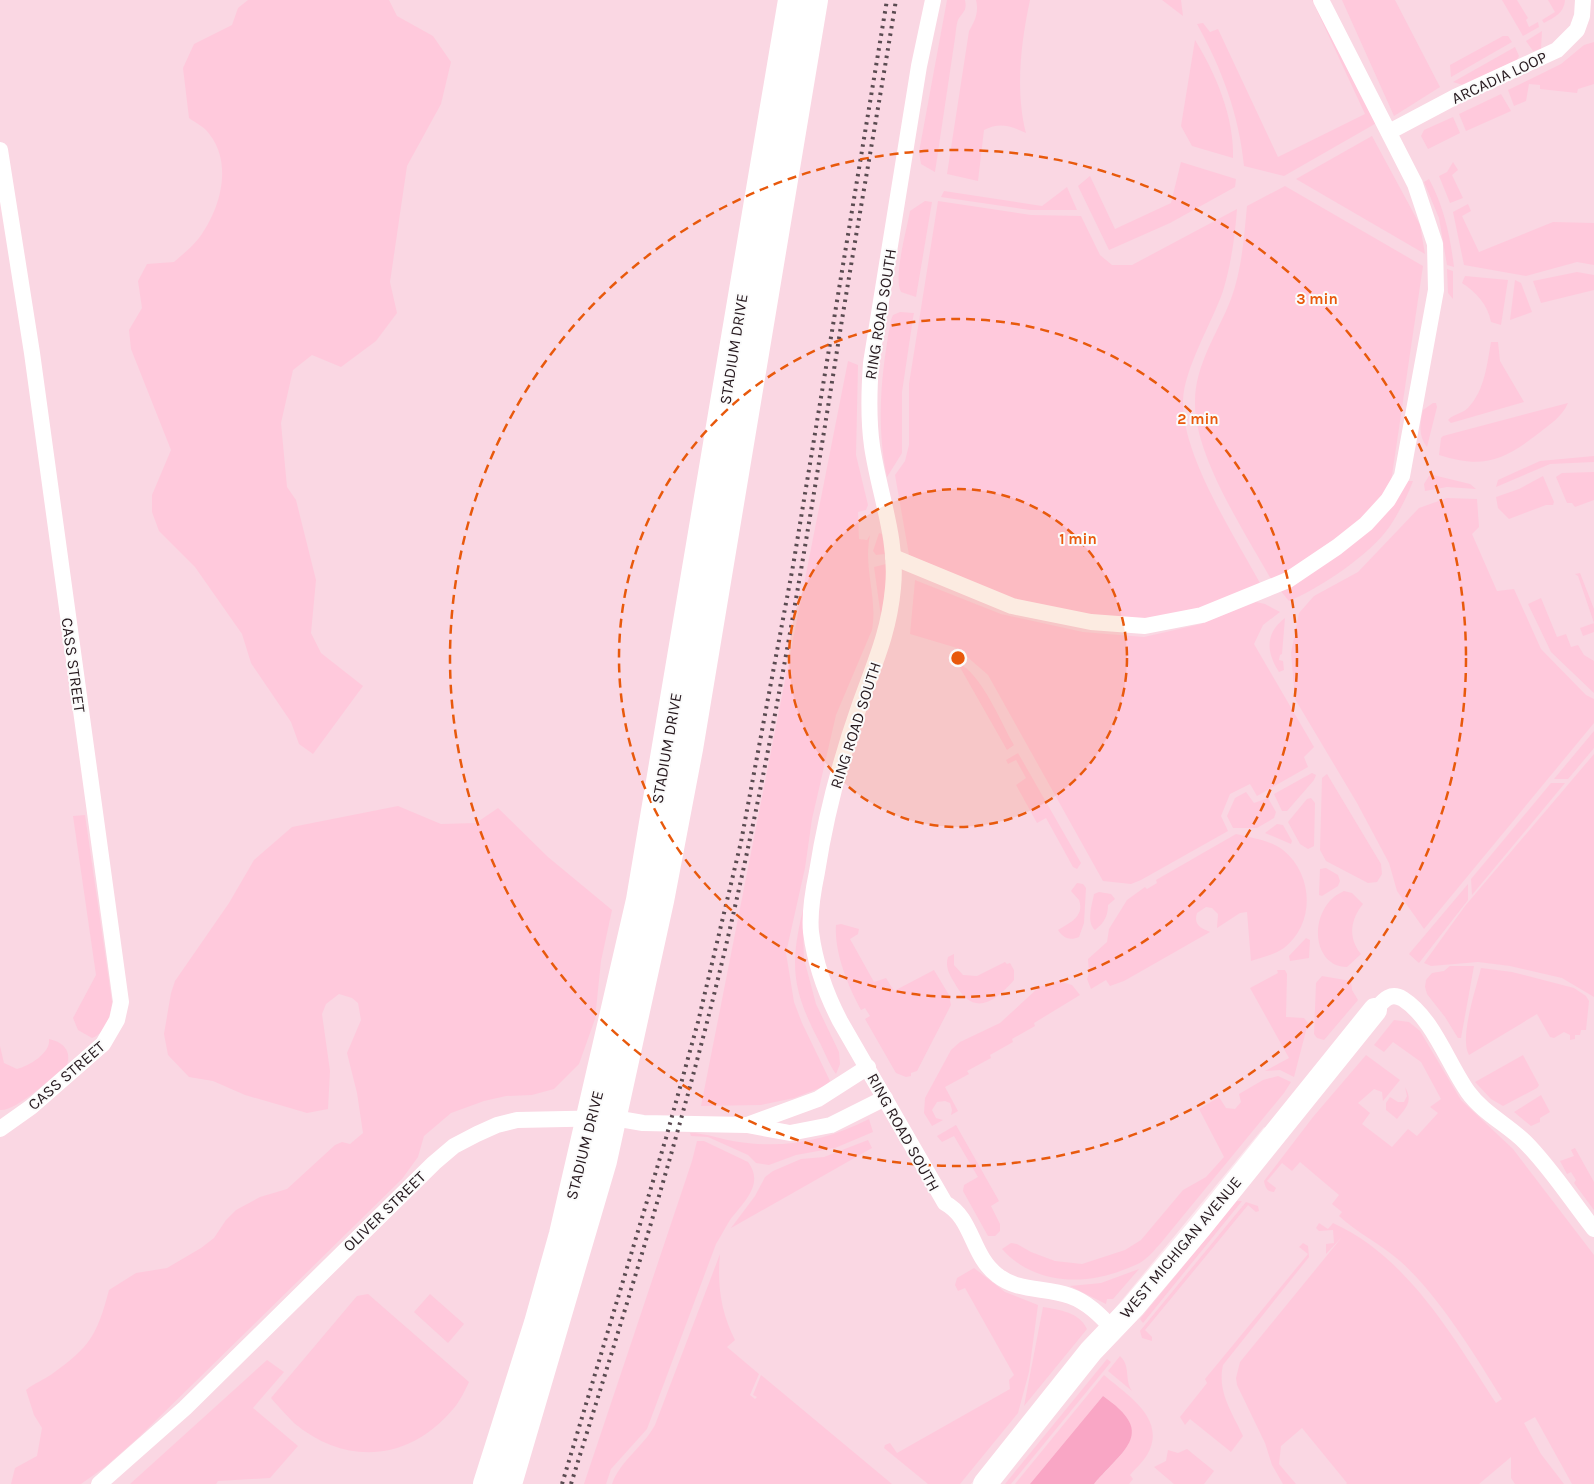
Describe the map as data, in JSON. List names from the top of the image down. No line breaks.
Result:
{"streets":{"main road":["STADIUM DRIVE"],"street":["ARCADIA LOOP","RING ROAD SOUTH","CASS STREET","OLIVER STREET","WEST MICHIGAN AVENUE"]},"crossings":[["RING ROAD SOUTH","OLIVER STREET"],["RING ROAD SOUTH","WEST MICHIGAN AVENUE"],["STADIUM DRIVE","OLIVER STREET"]],"rings":["3 min","2 min","1 min"]}
